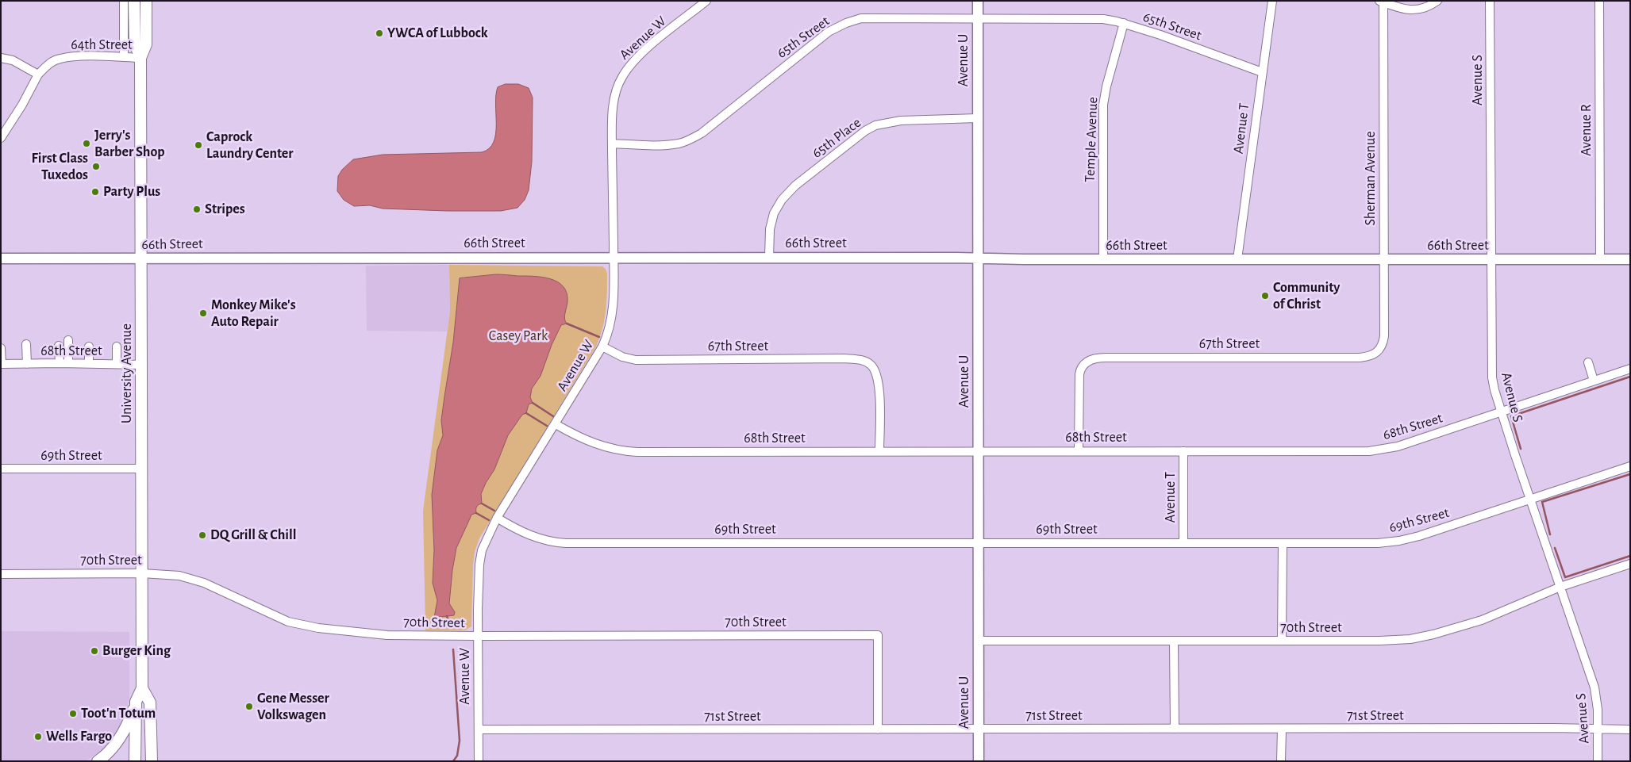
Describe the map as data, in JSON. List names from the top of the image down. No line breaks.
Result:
{"streets":{"main road":["University Avenue"],"street":["65th Street","Avenue W","64th Street","Avenue U","Avenue S","Avenue T","Avenue R","65th Place","Temple Avenue","Sherman Avenue","66th Street","67th Street","68th Street","69th Street","70th Street","71st Street"]},"crossings":[["65th Street","Avenue W"],["65th Street","Avenue U"],["65th Street","Avenue T"],["65th Street","Temple Avenue"],["Avenue W","66th Street"],["Avenue W","67th Street"],["Avenue W","68th Street"],["Avenue W","69th Street"],["Avenue W","70th Street"],["Avenue W","71st Street"],["64th Street","University Avenue"],["Avenue U","65th Place"],["Avenue U","66th Street"],["Avenue U","68th Street"],["Avenue U","69th Street"],["Avenue U","70th Street"],["Avenue U","71st Street"],["Avenue S","66th Street"],["Avenue S","68th Street"],["Avenue S","69th Street"],["Avenue S","70th Street"],["Avenue S","71st Street"],["Avenue T","66th Street"],["Avenue T","68th Street"],["Avenue T","69th Street"],["Avenue R","66th Street"],["65th Place","66th Street"],["Temple Avenue","66th Street"],["Sherman Avenue","66th Street"],["Sherman Avenue","67th Street"],["66th Street","University Avenue"],["67th Street","68th Street"],["68th Street","University Avenue"],["University Avenue","69th Street"],["University Avenue","70th Street"],["70th Street","71st Street"]],"parks":["Casey Park"],"places":["YWCA of Lubbock","Jerry's Barber Shop","Caprock Laundry Center","First Class Tuxedos","Party Plus","Stripes","Community of Christ","Monkey Mike's Auto Repair","DQ Grill & Chill","Burger King","Gene Messer Volkswagen","Toot'n Totum","Wells Fargo"]}
